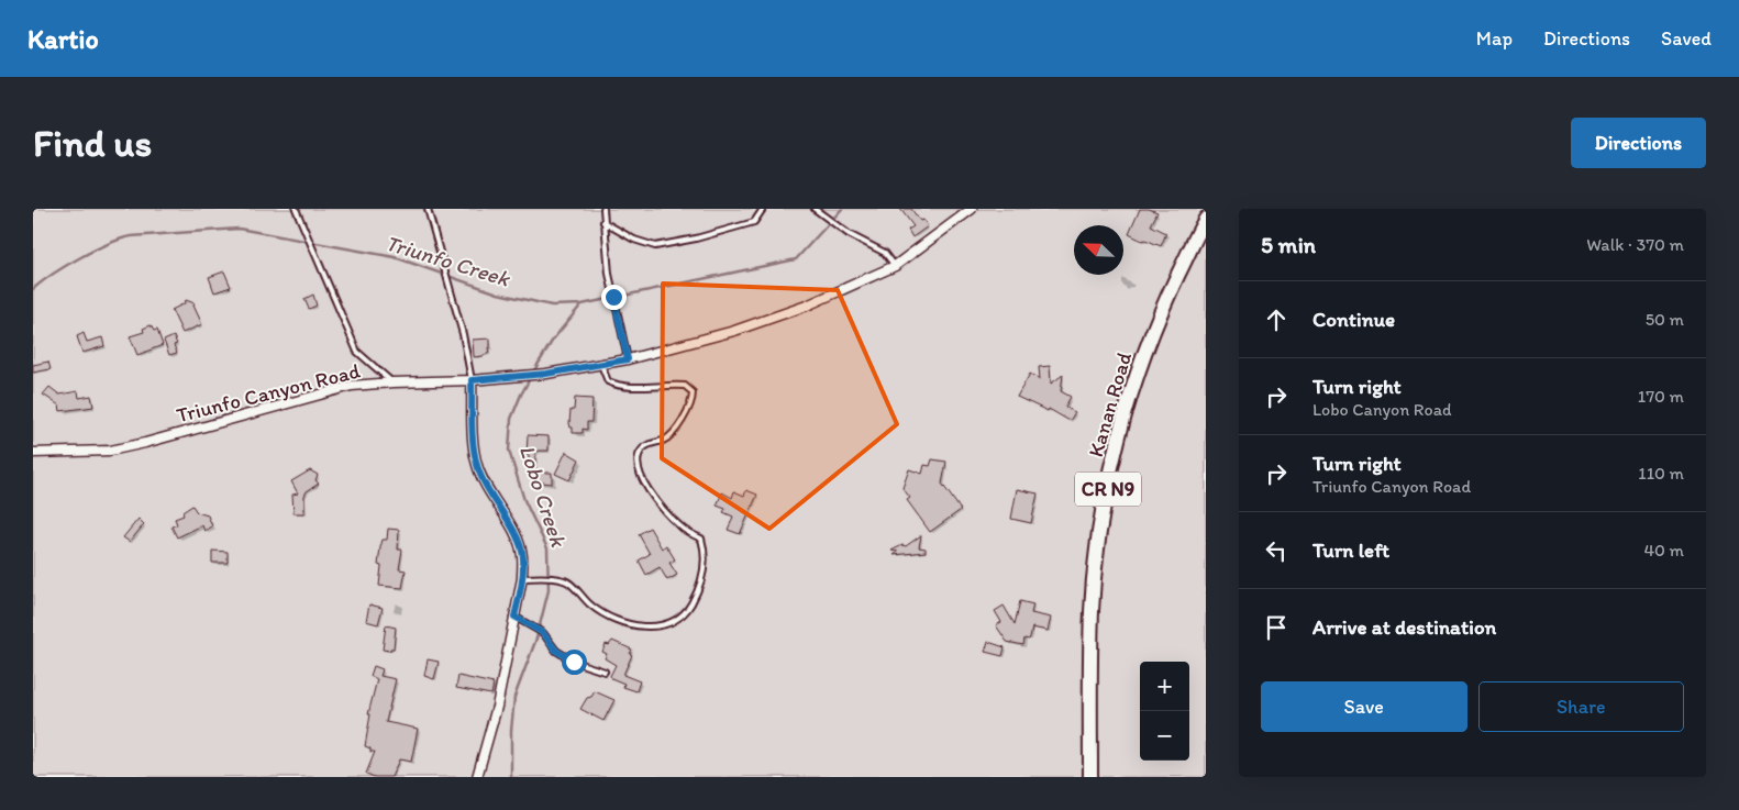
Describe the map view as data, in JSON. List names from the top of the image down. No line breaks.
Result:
{"streets":{"main road":["Kanan Road","CR N9"],"street":["Triunfo Canyon Road"]},"water":["Triunfo Creek","Lobo Creek"],"north":"top left","page":{"header":"Kartio","nav":["Map","Directions","Saved"],"buttons":["Directions",["Save","Share"]],"title":"Find us","heading":["5 min","Walk · 370 m"],"list":[["Continue","50 m"],["Turn right","Lobo Canyon Road","170 m"],["Turn right","Triunfo Canyon Road","110 m"],["Turn left","40 m"],"Arrive at destination"],"map_buttons":["+","−"]}}
